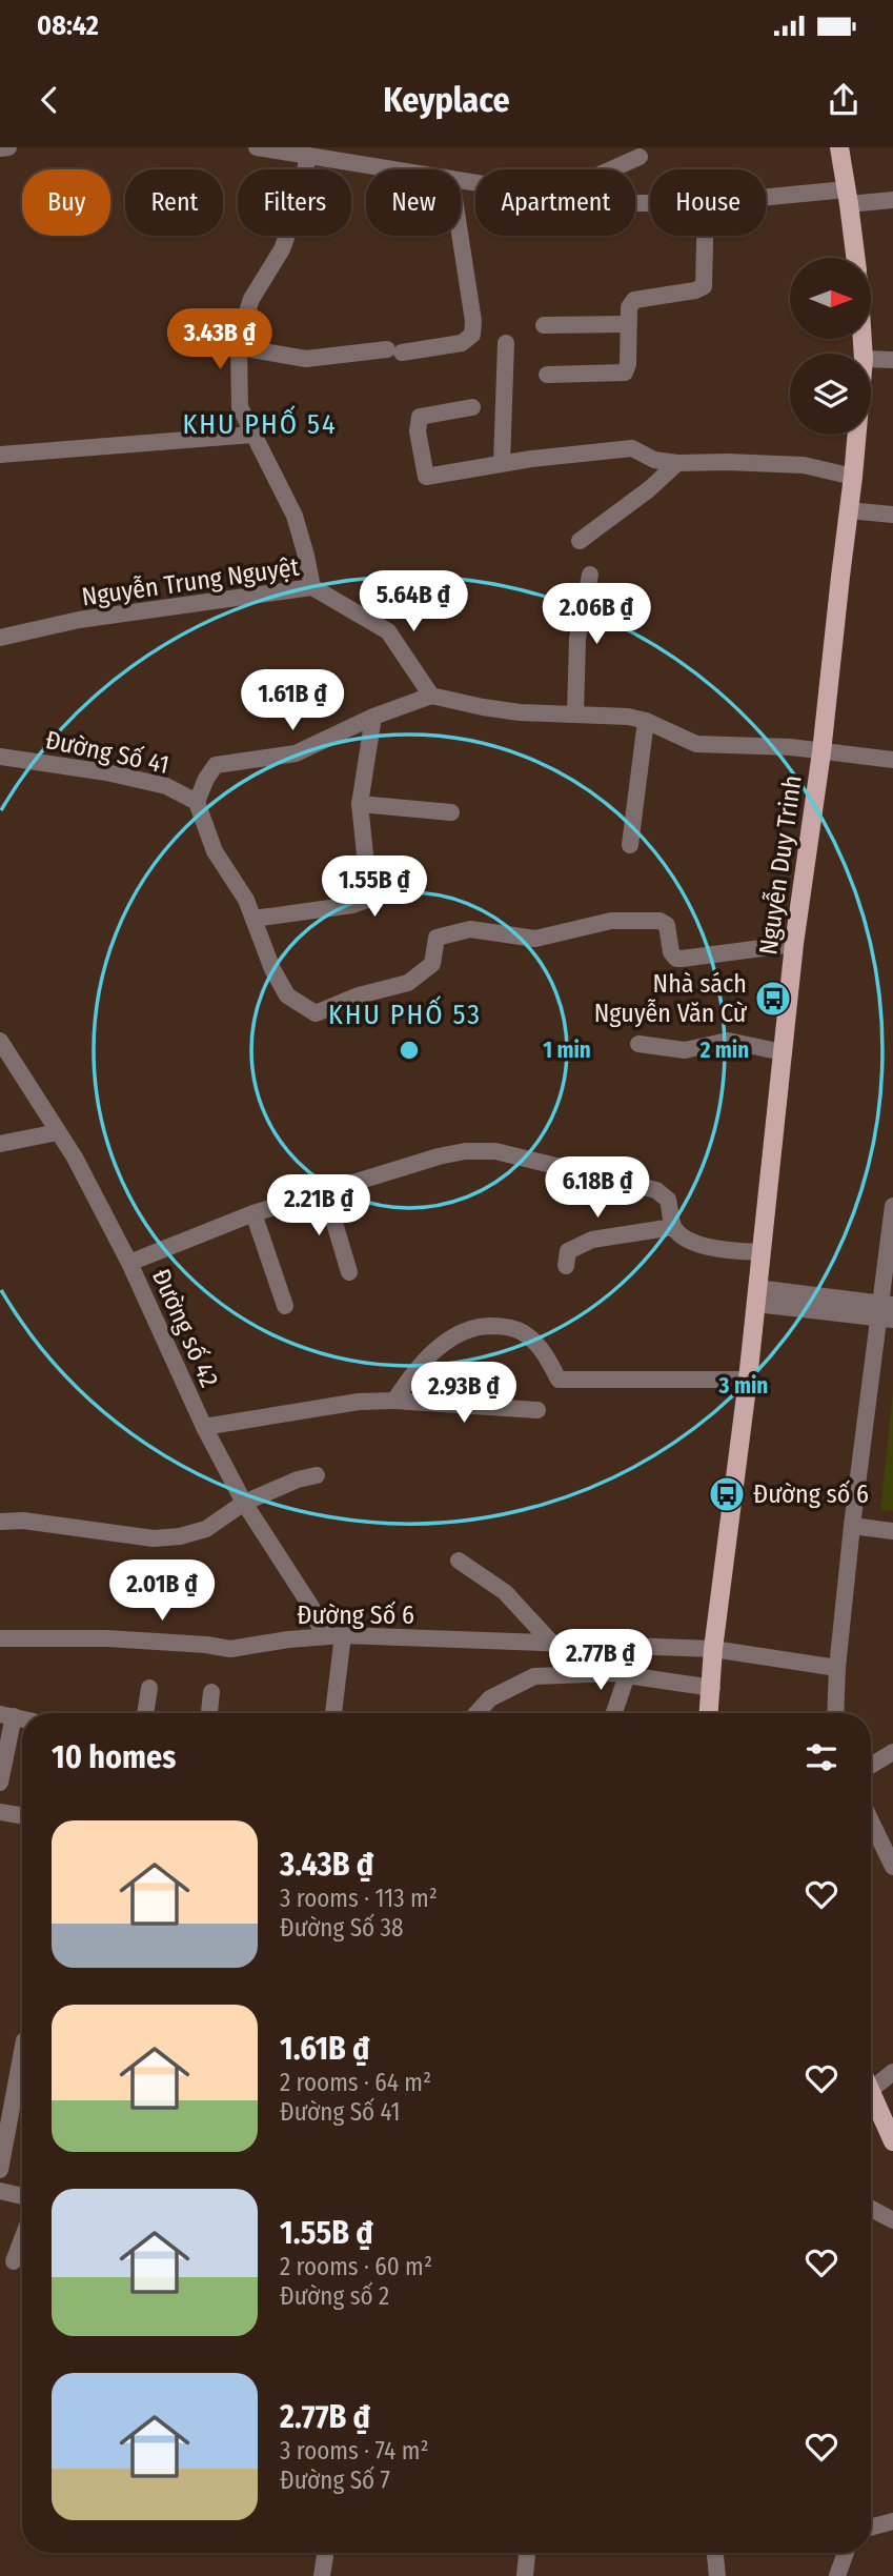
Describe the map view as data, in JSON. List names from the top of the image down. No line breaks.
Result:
{"streets":{"main road":["Nguyễn Duy Trinh"],"street":["Nguyễn Trung Nguyệt","Đường Số 41","Đường số 42","Đường Số 6"]},"crossings":[["Nguyễn Trung Nguyệt","Đường Số 41"],["Nguyễn Duy Trinh","Đường Số 6"],["Đường số 42","Đường Số 6"]],"districts":["KHU PHỐ 54","KHU PHỐ 53"],"places":{"bus stop":["Nhà sách Nguyễn Văn Cừ","Đường số 6"]},"north":"right","page":{"status":"08:42","header":"Keyplace","chip":["Buy","Rent","Filters","New","Apartment","House"],"price":["3.43B ₫","5.64B ₫","2.06B ₫","1.61B ₫","1.55B ₫","6.18B ₫","2.21B ₫","2.93B ₫","2.01B ₫","2.77B ₫"],"heading":"10 homes","list":[{"name":"3.43B ₫","note":"3 rooms · 113 m² · Đường Số 38"},{"name":"1.61B ₫","note":"2 rooms · 64 m² · Đường Số 41"},{"name":"1.55B ₫","note":"2 rooms · 60 m² · Đường số 2"},{"name":"2.77B ₫","note":"3 rooms · 74 m² · Đường Số 7"}]},"rings":["1 min","2 min","3 min"]}
